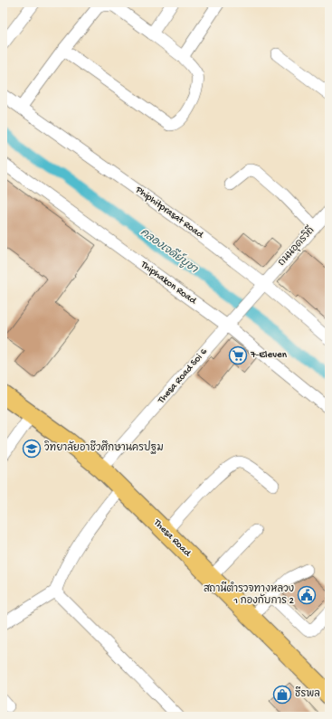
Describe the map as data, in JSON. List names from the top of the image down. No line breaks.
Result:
{"streets":{"main road":["Thesa Road"],"street":["Phiphitprasat Road","ถนนอุดรวิถี","Thiphakon Road","Thesa Road Soi 6"]},"crossings":[["Phiphitprasat Road","ถนนอุดรวิถี"],["Phiphitprasat Road","Thesa Road Soi 6"],["ถนนอุดรวิถี","Thesa Road Soi 6"],["Thiphakon Road","Thesa Road Soi 6"],["Thesa Road Soi 6","Thesa Road"]],"water":["คลองเจดีย์บูชา"],"places":{"supermarket":["7-Eleven"],"school or university":["วิทยาลัยอาชีวศึกษานครปฐม"],"public building":["สถานีตำรวจทางหลวง 1 กองกับการ 2"],"shop":["ธีรพล"]}}
